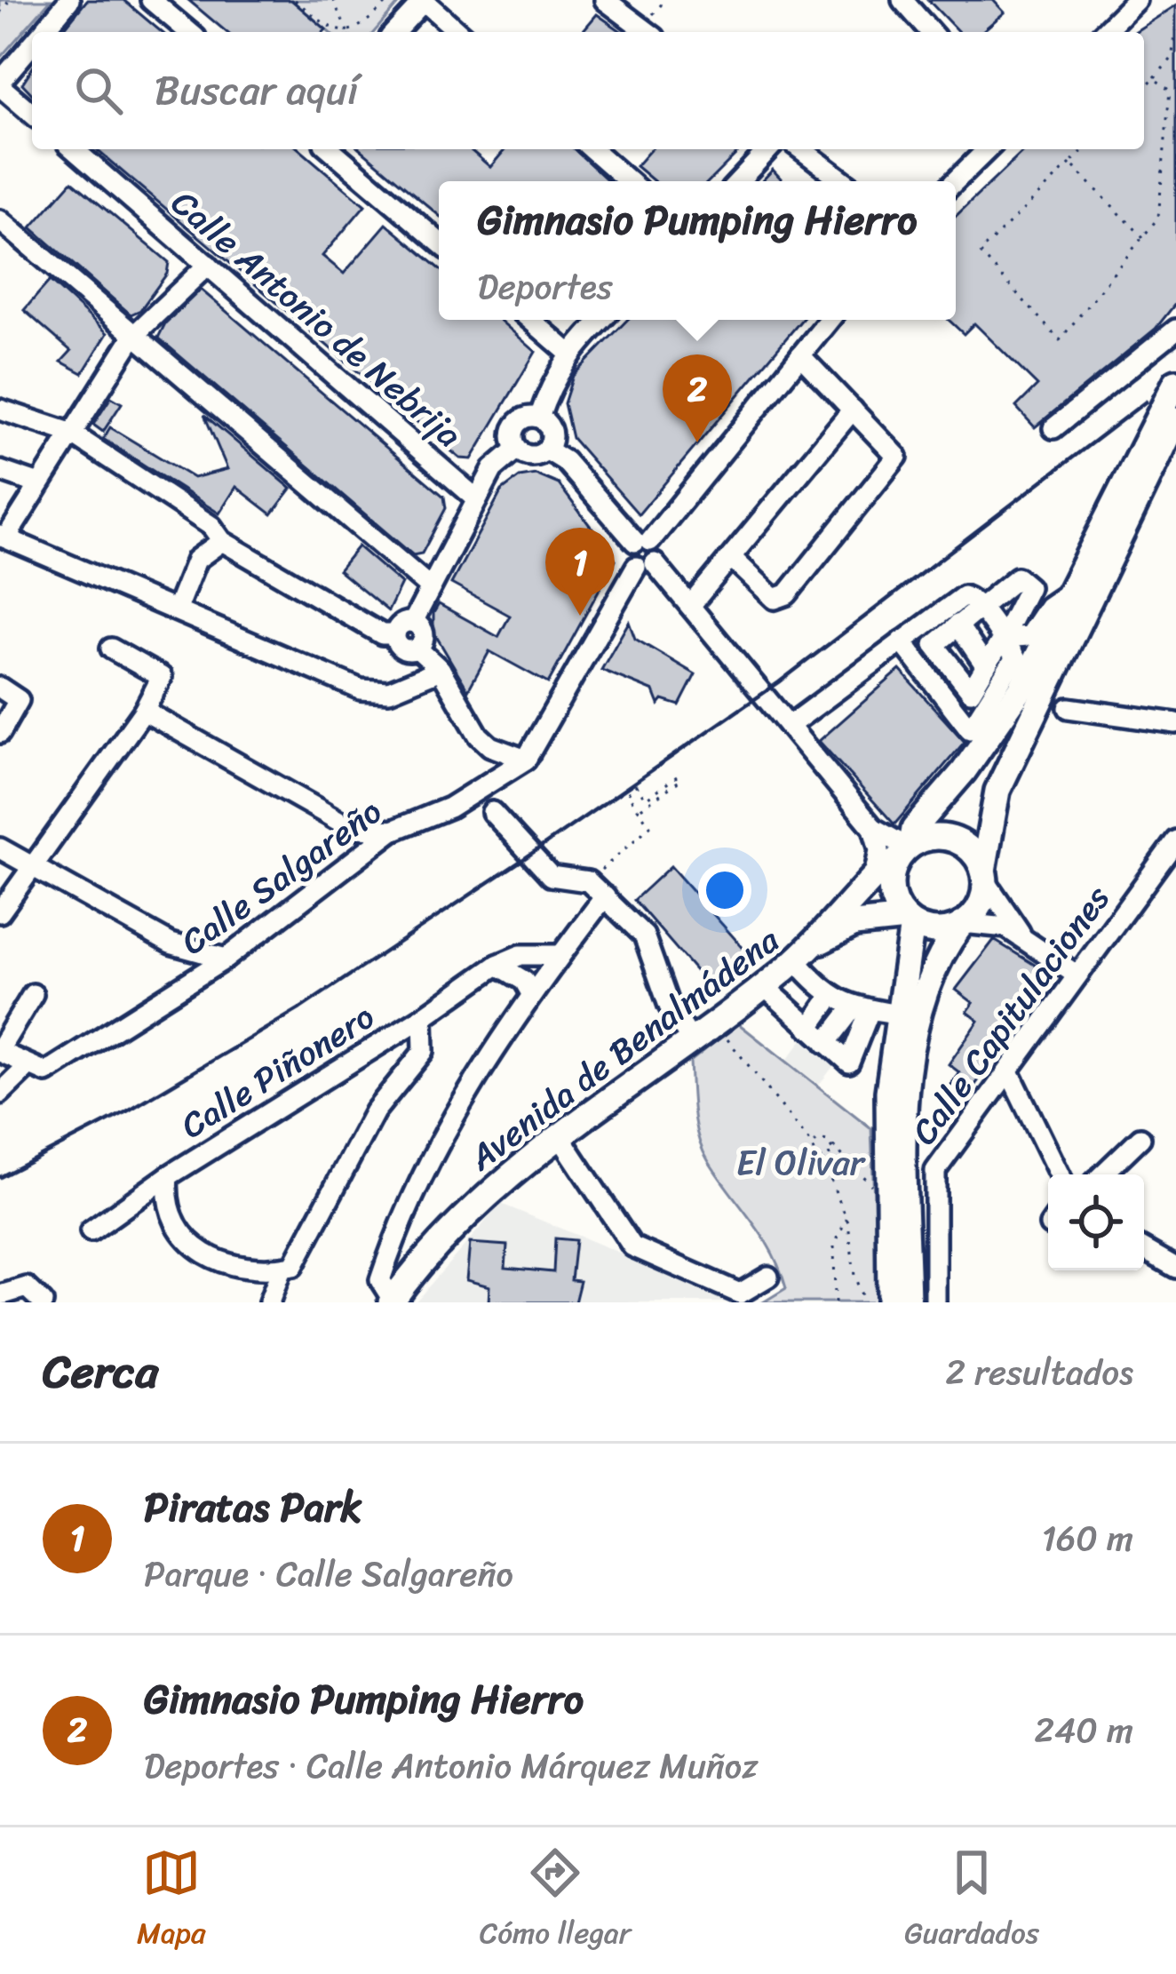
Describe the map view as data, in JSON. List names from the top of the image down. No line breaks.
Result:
{"streets":{"main road":["Avenida de Benalmádena"],"street":["Calle Antonio de Nebrija","Calle Salgareño","Calle Capitulaciones","Calle Piñonero"]},"parks":["El Olivar"],"page":{"search":"Buscar aquí","popup":["Gimnasio Pumping Hierro","Deportes"],"pins":["2","1"],"heading":["Cerca","2 resultados"],"list":[{"mark":"1","name":"Piratas Park","note":"Parque · Calle Salgareño","value":"160 m"},{"mark":"2","name":"Gimnasio Pumping Hierro","note":"Deportes · Calle Antonio Márquez Muñoz","value":"240 m"}],"nav":["Mapa","Cómo llegar","Guardados"]}}
